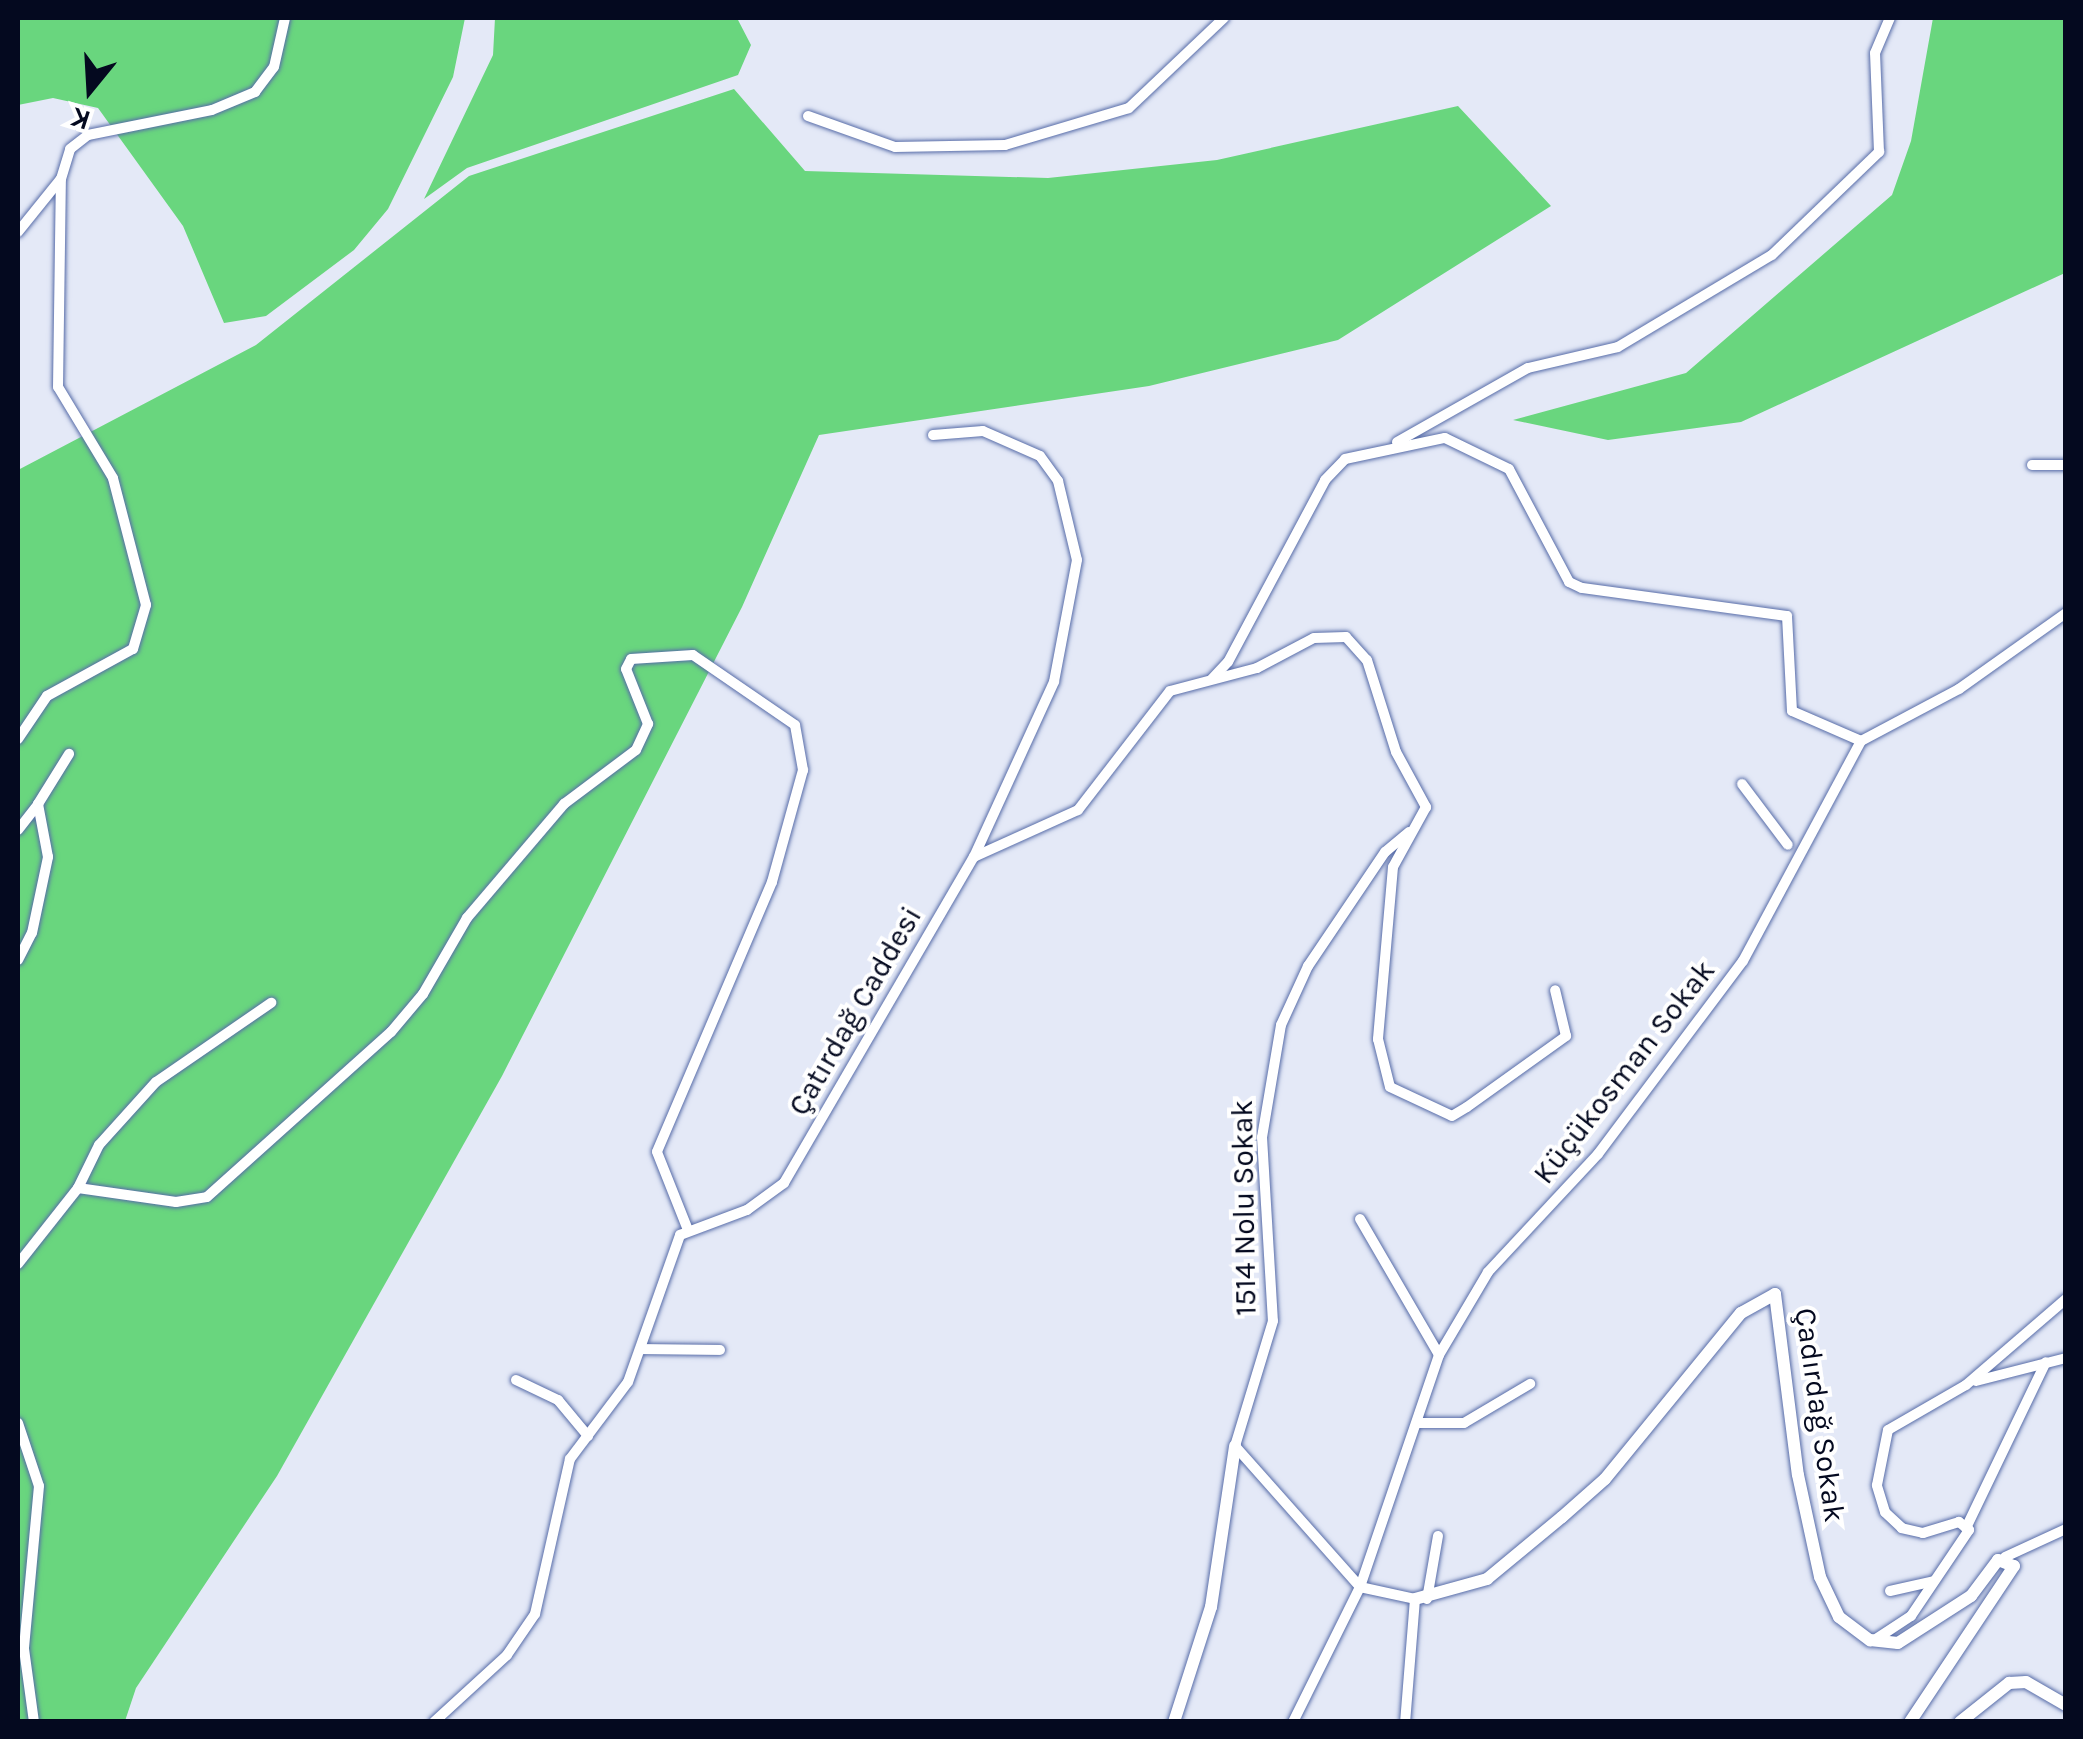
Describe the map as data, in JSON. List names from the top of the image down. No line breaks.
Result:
{"streets":{"street":["Çatırdağ Caddesi","Küçükosman Sokak","1514 Nolu Sokak","Çadırdağ Sokak"]},"north":"bottom"}
